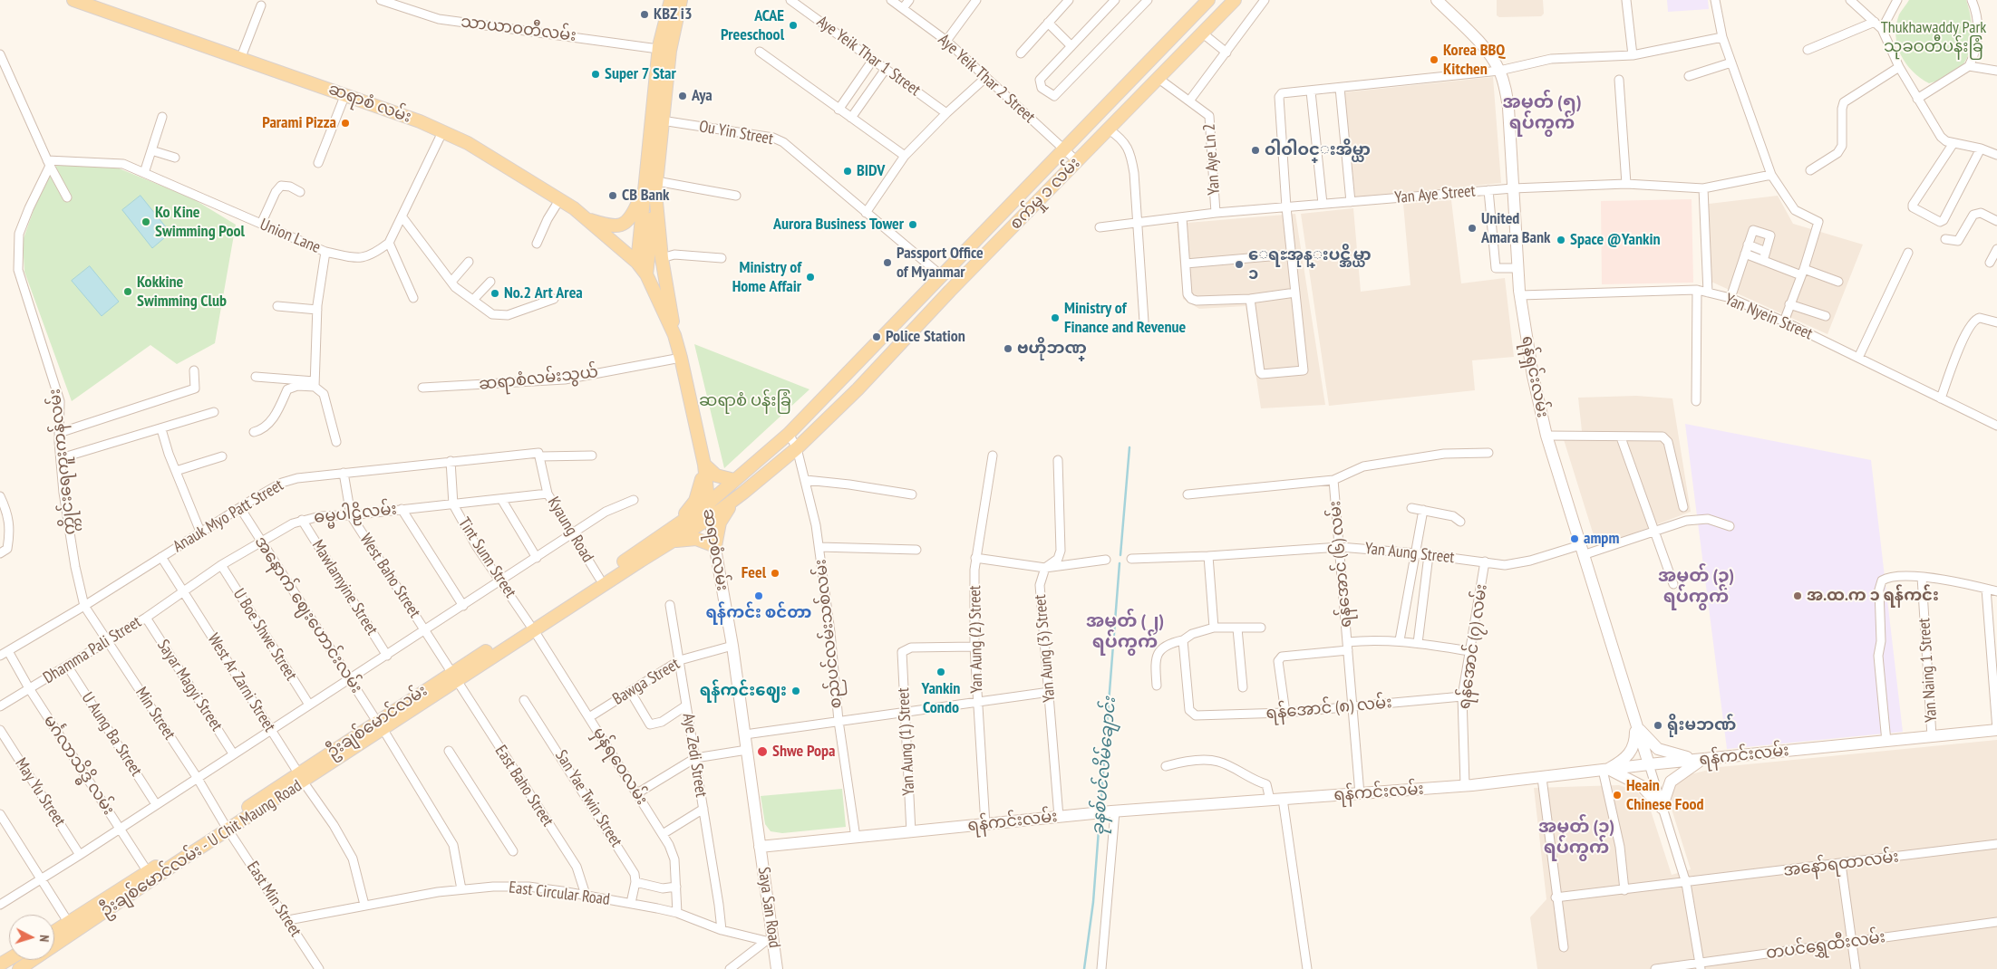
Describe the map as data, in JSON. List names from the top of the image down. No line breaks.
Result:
{"streets":{"main road":["ဆရာစံ လမ်း","စက်မှု ၁ လမ်း","ရန်ရှင်းလမ်း","ဆရာစံလမ်း","ဦးချစ်မောင်လမ်း","ရန်ကင်းလမ်း","Saya San Road"],"street":["သာယာဝတီလမ်း","Aye Yeik Thar 1 Street","Aye Yeik Thar 2 Street","Ou Yin Street","Yan Aye Ln 2","Yan Aye Street","Union Lane","Yan Nyein Street","ဆရာစံလမ်းသွယ်","က္ကိုင်းရေကူးကန်လမ်း","ဓမ္မပါဠိလမ်း","Anauk Myo Patt Street","Kyaung Road","Yan Aung Street","Tint Sunn Street","ရန်အောင် (၆) လမ်း","West Baho Street","Mawlamyine Street","အနောက် ဈေးဟောင်းလမ်း","စည်ပင်လမ်းသစ်လမ်း","U Boe Shwe Street","Yan Aung (2) Street","ရန်အောင် (၇) လမ်း","Yan Aung (3) Street","Dhamma Pali Street","Yan Naing 1 Street","Bawga Street","West Ar Zarni Street","Sayar Magyi Street","ရန်အောင် (၈) လမ်း","Min Street","U Aung Ba Street","Yan Aung (1) Street","Aye Zedi Street","မင်္ဂလာသိဒ္ဓိ လမ်း","မှန်ရဝေလမ်း","East Baho Street","May Yu Street","San Yae Twin Street","အနော်ရထာလမ်း","East Circular Road","East Min Street","တပင်ရွှေထီးလမ်း"]},"crossings":[["Aye Yeik Thar 2 Street","စက်မှု ၁ လမ်း"],["ဆရာစံ လမ်း","Union Lane"],["ဆရာစံ လမ်း","ဆရာစံလမ်း"],["Ou Yin Street","စက်မှု ၁ လမ်း"],["Yan Aye Ln 2","စက်မှု ၁ လမ်း"],["Yan Aye Ln 2","Yan Aye Street"],["စက်မှု ၁ လမ်း","စည်ပင်လမ်းသစ်လမ်း"],["Yan Aye Street","ရန်ရှင်းလမ်း"],["Union Lane","က္ကိုင်းရေကူးကန်လမ်း"],["Yan Nyein Street","ရန်ရှင်းလမ်း"],["ရန်ရှင်းလမ်း","Yan Aung Street"],["ရန်ရှင်းလမ်း","ရန်ကင်းလမ်း"],["ဆရာစံလမ်းသွယ်","ဆရာစံလမ်း"],["က္ကိုင်းရေကူးကန်လမ်း","Anauk Myo Patt Street"],["က္ကိုင်းရေကူးကန်လမ်း","Min Street"],["ဓမ္မပါဠိလမ်း","Kyaung Road"],["ဓမ္မပါဠိလမ်း","Tint Sunn Street"],["ဓမ္မပါဠိလမ်း","West Baho Street"],["ဓမ္မပါဠိလမ်း","Mawlamyine Street"],["ဓမ္မပါဠိလမ်း","အနောက် ဈေးဟောင်းလမ်း"],["ဓမ္မပါဠိလမ်း","U Boe Shwe Street"],["ဓမ္မပါဠိလမ်း","Dhamma Pali Street"],["ဓမ္မပါဠိလမ်း","West Ar Zarni Street"],["Anauk Myo Patt Street","Kyaung Road"],["Anauk Myo Patt Street","Tint Sunn Street"],["Anauk Myo Patt Street","West Baho Street"],["Anauk Myo Patt Street","အနောက် ဈေးဟောင်းလမ်း"],["Anauk Myo Patt Street","West Ar Zarni Street"],["Anauk Myo Patt Street","Min Street"],["Anauk Myo Patt Street","မင်္ဂလာသိဒ္ဓိ လမ်း"],["Kyaung Road","ဦးချစ်မောင်လမ်း"],["ဆရာစံလမ်း","Bawga Street"],["ဆရာစံလမ်း","ဦးချစ်မောင်လမ်း"],["ဆရာစံလမ်း","ရန်ကင်းလမ်း"],["ဆရာစံလမ်း","Saya San Road"],["Yan Aung Street","ရန်အောင် (၆) လမ်း"],["Yan Aung Street","ရန်အောင် (၇) လမ်း"],["Tint Sunn Street","ဦးချစ်မောင်လမ်း"],["Tint Sunn Street","မှန်ရဝေလမ်း"],["ရန်အောင် (၆) လမ်း","ရန်အောင် (၈) လမ်း"],["ရန်အောင် (၆) လမ်း","ရန်ကင်းလမ်း"],["West Baho Street","ဦးချစ်မောင်လမ်း"],["West Baho Street","East Baho Street"],["အနောက် ဈေးဟောင်းလမ်း","ဦးချစ်မောင်လမ်း"],["အနောက် ဈေးဟောင်းလမ်း","East Circular Road"],["စည်ပင်လမ်းသစ်လမ်း","ရန်ကင်းလမ်း"],["Yan Aung (2) Street","Yan Aung (1) Street"],["Yan Aung (2) Street","ရန်ကင်းလမ်း"],["ရန်အောင် (၇) လမ်း","ရန်အောင် (၈) လမ်း"],["ရန်အောင် (၇) လမ်း","ရန်ကင်းလမ်း"],["Yan Aung (3) Street","ရန်ကင်းလမ်း"],["Dhamma Pali Street","West Ar Zarni Street"],["Dhamma Pali Street","Sayar Magyi Street"],["Dhamma Pali Street","Min Street"],["Dhamma Pali Street","U Aung Ba Street"],["Dhamma Pali Street","မင်္ဂလာသိဒ္ဓိ လမ်း"],["Yan Naing 1 Street","ရန်ကင်းလမ်း"],["Bawga Street","Aye Zedi Street"],["Bawga Street","မှန်ရဝေလမ်း"],["West Ar Zarni Street","ဦးချစ်မောင်လမ်း"],["West Ar Zarni Street","East Circular Road"],["Min Street","ဦးချစ်မောင်လမ်း"],["Min Street","East Min Street"],["ဦးချစ်မောင်လမ်း","မင်္ဂလာသိဒ္ဓိ လမ်း"],["ဦးချစ်မောင်လမ်း","မှန်ရဝေလမ်း"],["ဦးချစ်မောင်လမ်း","East Baho Street"],["ဦးချစ်မောင်လမ်း","East Min Street"],["Yan Aung (1) Street","ရန်ကင်းလမ်း"],["Aye Zedi Street","East Circular Road"],["ရန်ကင်းလမ်း","Saya San Road"],["မှန်ရဝေလမ်း","East Circular Road"],["East Baho Street","East Circular Road"],["East Circular Road","East Min Street"],["East Circular Road","Saya San Road"]],"districts":["အမှတ် (၅) ရပ်ကွက်","အမှတ် (၃) ရပ်ကွက်","အမှတ် (၂) ရပ်ကွက်","အမှတ် (၁) ရပ်ကွက်"],"water":["ခုနစ်ပင်လိမ်ချောင်း"],"parks":["Thukhawaddy Park သုခဝတီပန်းခြံ","ဆရာစံ ပန်းခြံ"],"places":["KBZ i3","ACAE Preeschool","Korea BBQ Kitchen","Super 7 Star","Aya","Parami Pizza","ဝါဝါဝင္းအိမ္ယာ","BIDV","CB Bank","Ko Kine Swimming Pool","Aurora Business Tower","United Amara Bank","Space @Yankin","Passport Office of Myanmar","ေရႊအုန္းပင္အိမ္ယာ ၁","Ministry of Home Affair","Kokkine Swimming Club","No.2 Art Area","Ministry of Finance and Revenue","Police Station","ဗဟိုဘဏ္","ampm","Feel","ရန်ကင်း စင်တာ","အ.ထ.က ၁ ရန်ကင်း","Yankin Condo","ရန်ကင်းဈေး","ရိုးမဘဏ်","Shwe Popa","Heain Chinese Food"],"north":"right"}
